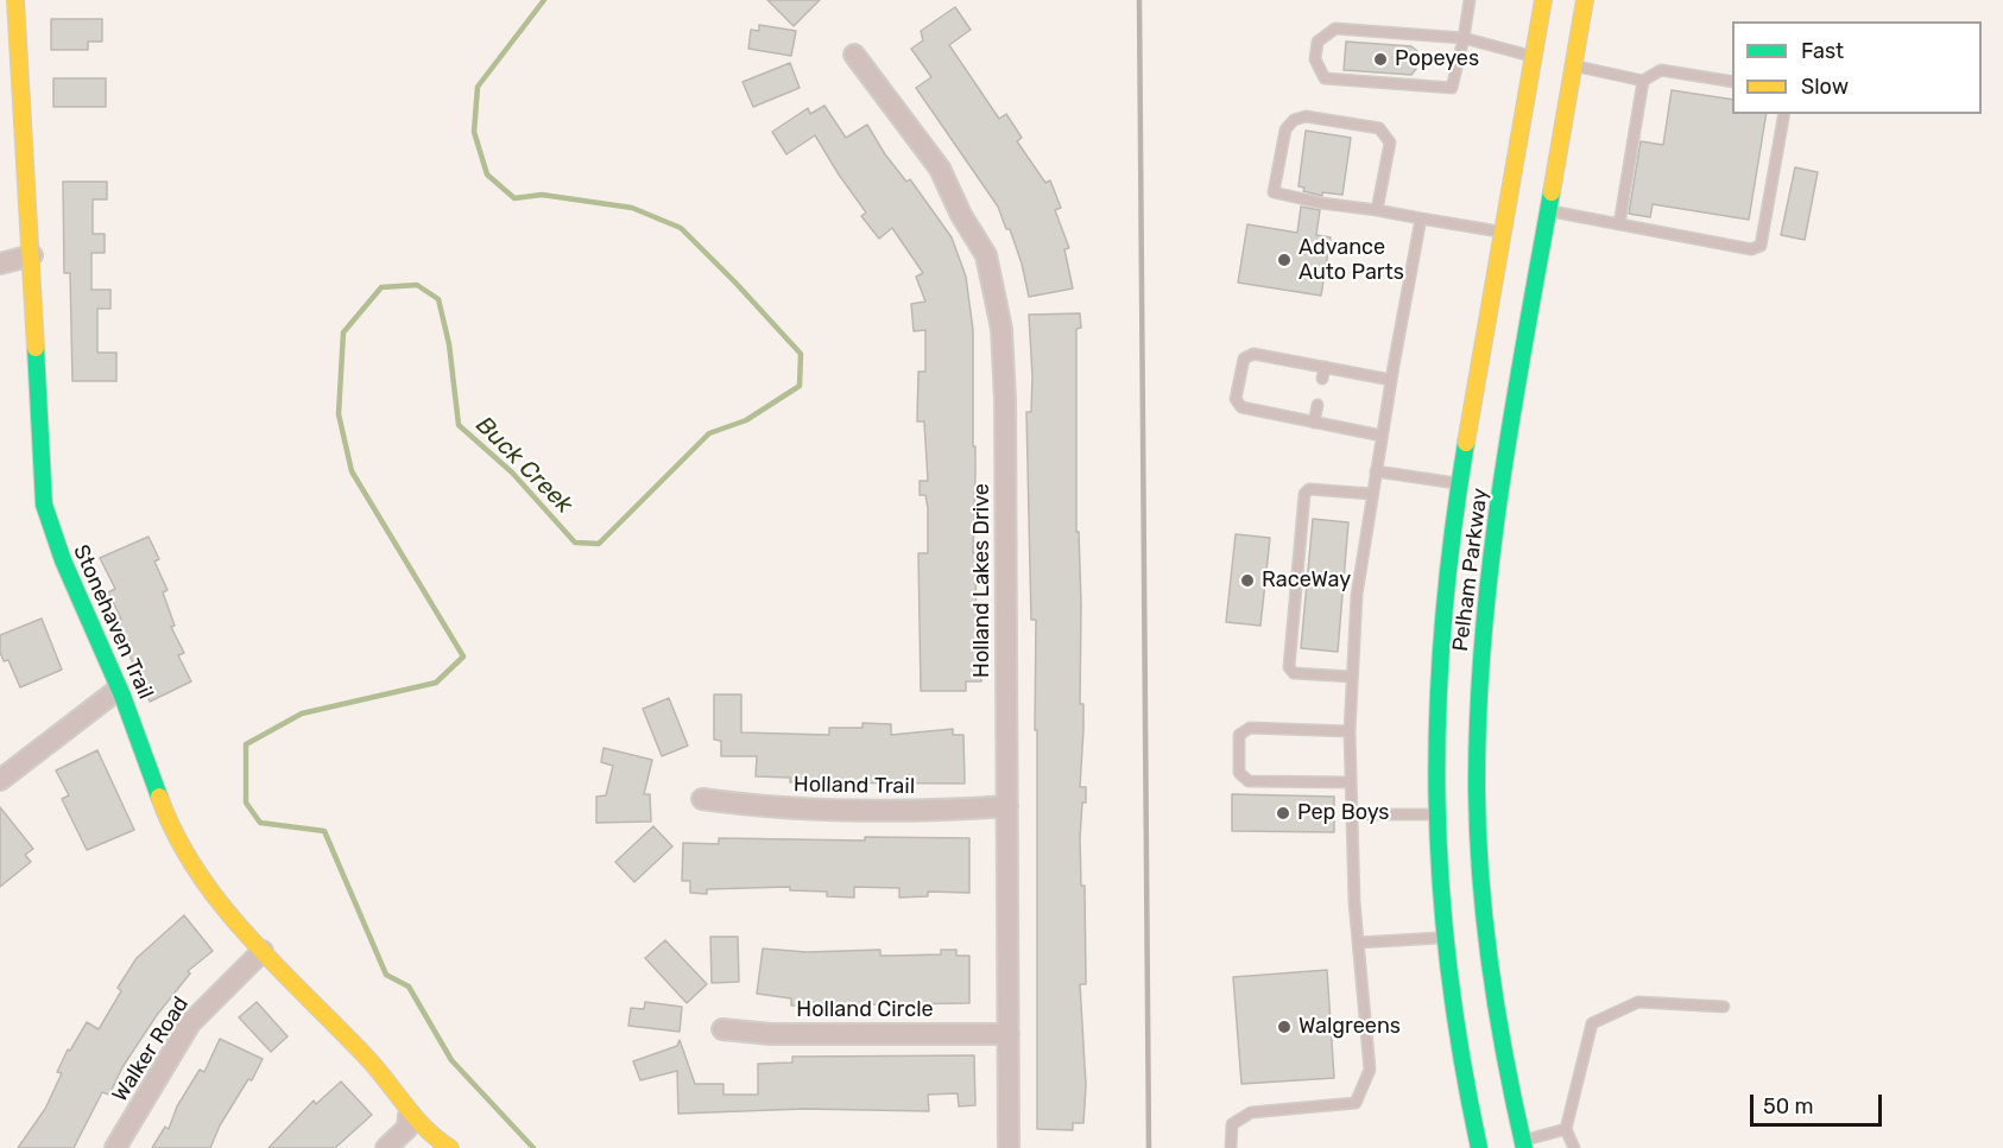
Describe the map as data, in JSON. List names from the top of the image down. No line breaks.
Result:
{"streets":{"main road":["Pelham Parkway","Stonehaven Trail"],"street":["Holland Lakes Drive","Holland Trail","Holland Circle","Walker Road"]},"crossings":[["Holland Lakes Drive","Holland Trail"],["Holland Lakes Drive","Holland Circle"],["Stonehaven Trail","Walker Road"]],"water":["Buck Creek"],"places":["Popeyes","Advance Auto Parts","RaceWay","Pep Boys","Walgreens"],"legend":["Fast","Slow"],"scale_bar":"50 m"}
